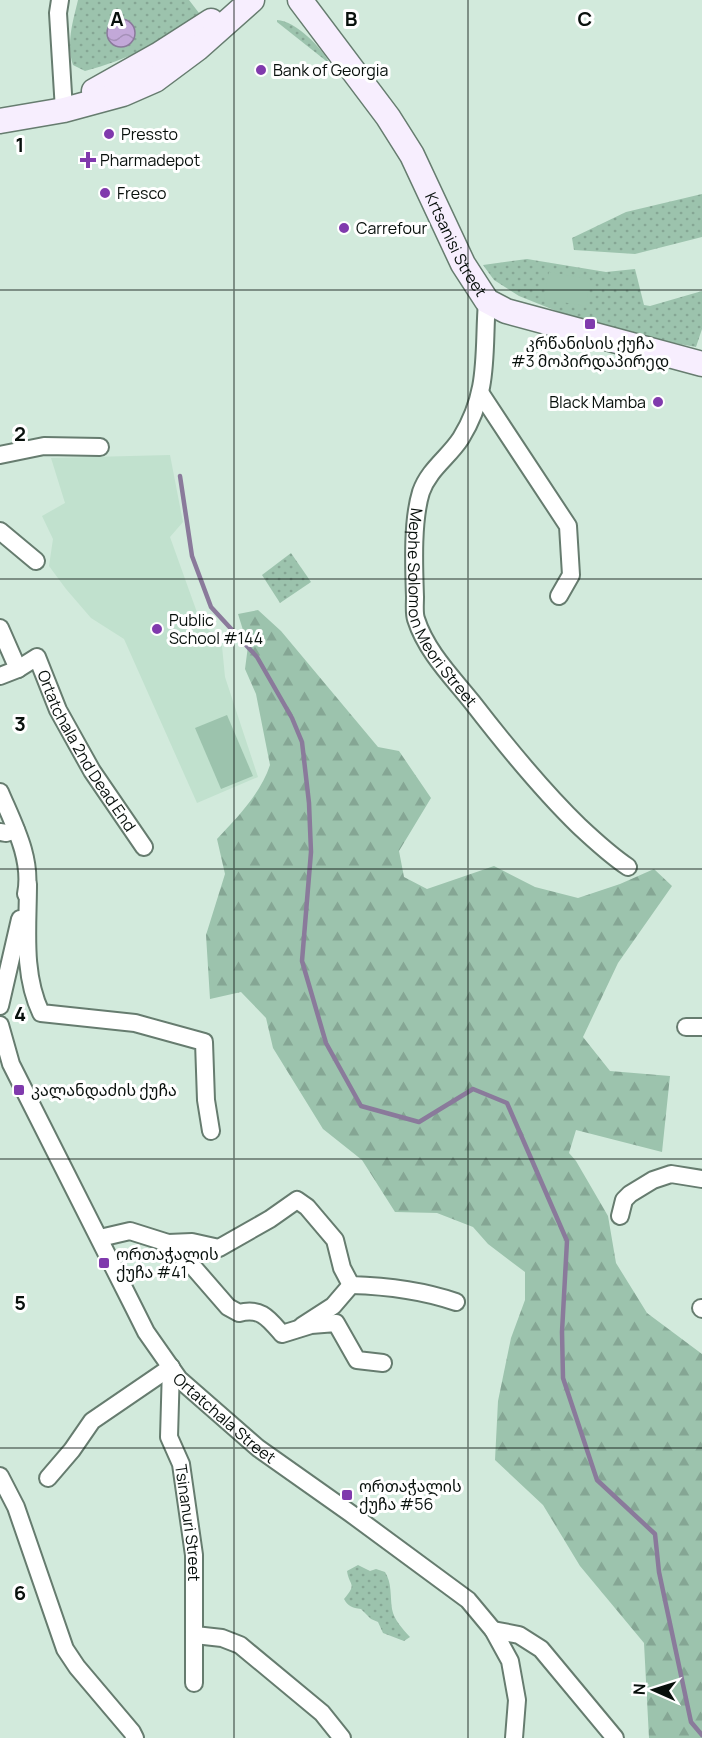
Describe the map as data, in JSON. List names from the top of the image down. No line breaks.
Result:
{"streets":{"street":["Krtsanisi Street","Mephe Solomon Meori Street","Ortatchala 2nd Dead End","Ortatchala Street","Tsinanuri Street"]},"crossings":[["Krtsanisi Street","Mephe Solomon Meori Street"],["Ortatchala Street","Tsinanuri Street"]],"places":{"other":["Bank of Georgia","Pressto","Fresco","Carrefour","Black Mamba","Public School #144"],"health":["Pharmadepot"],"transit":["კრწანისის ქუჩა #3 მოპირდაპირედ","კალანდაძის ქუჩა","ორთაჭალის ქუჩა #41","ორთაჭალის ქუჩა #56"]},"north":"left","grid":{"columns":["A","B","C"],"rows":["1","2","3","4","5","6"]}}
